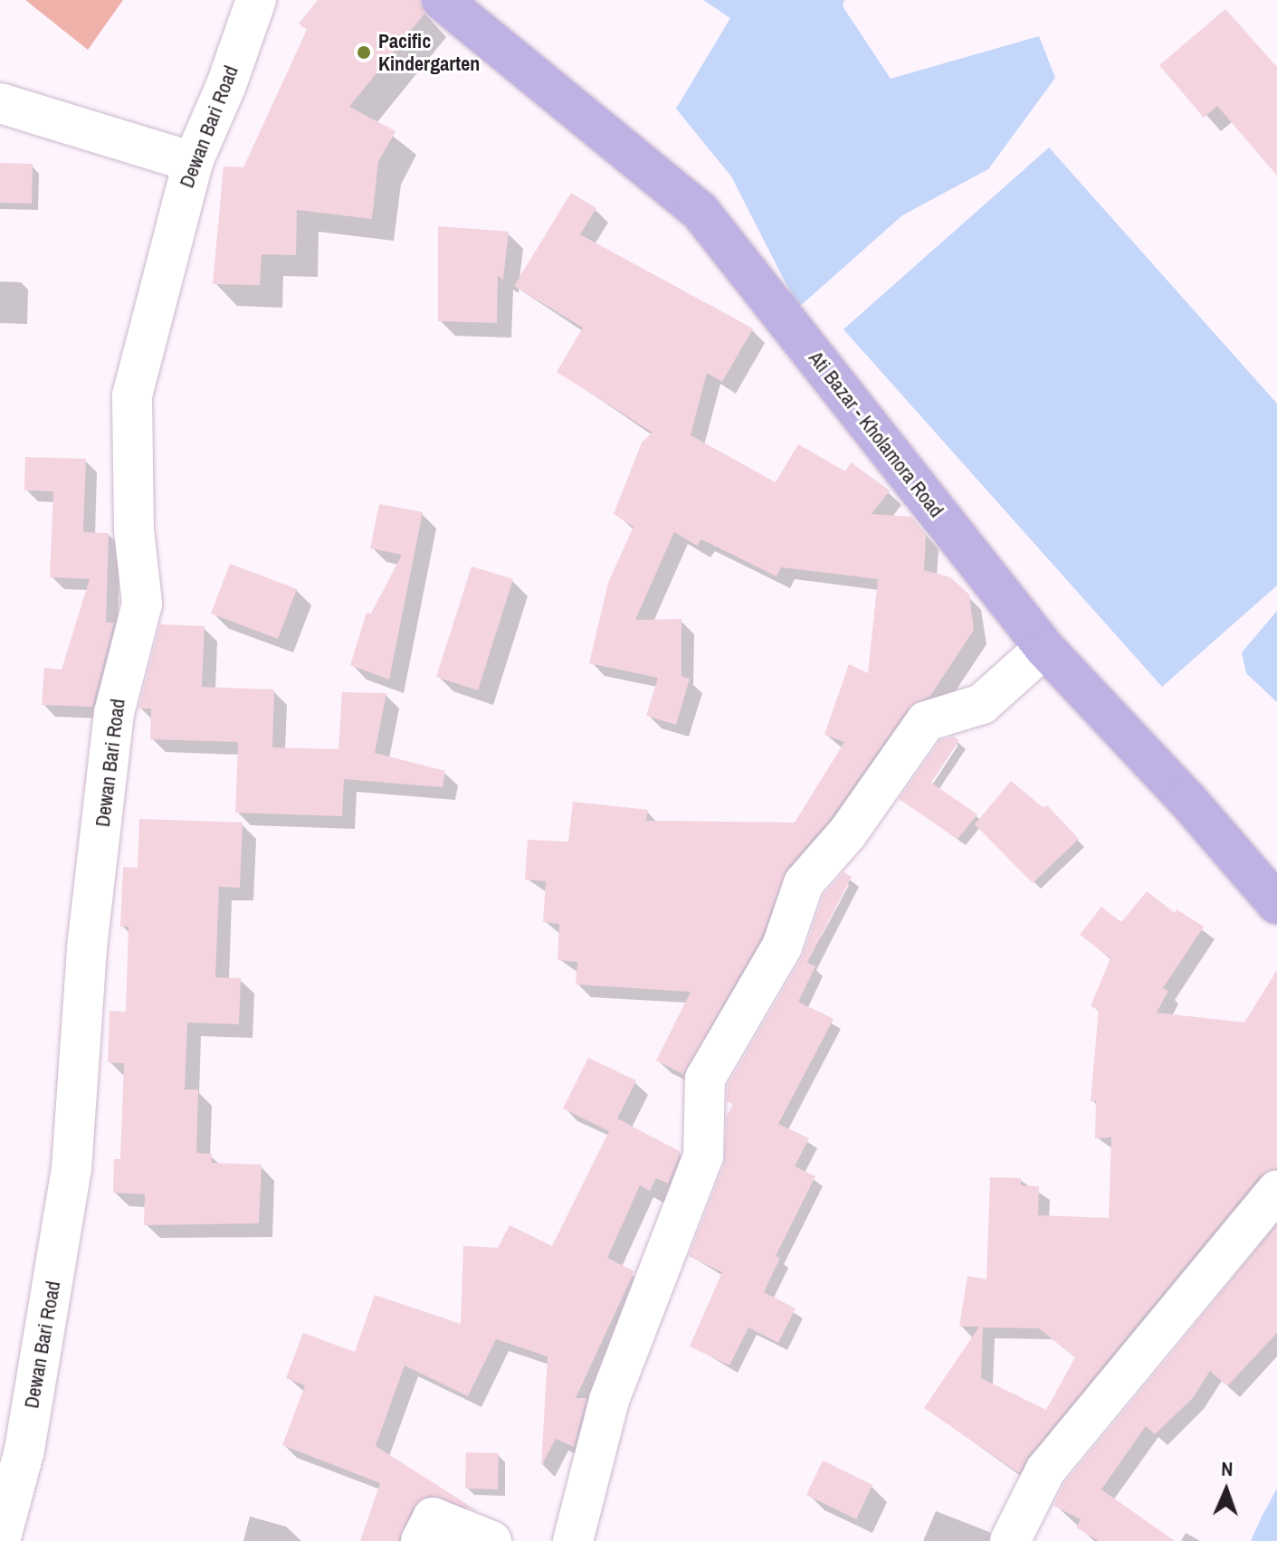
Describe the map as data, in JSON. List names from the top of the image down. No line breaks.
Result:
{"streets":{"main road":["Ati Bazar - Kholamora Road"],"street":["Dewan Bari Road"]},"places":["Pacific Kindergarten"],"north":"top"}
